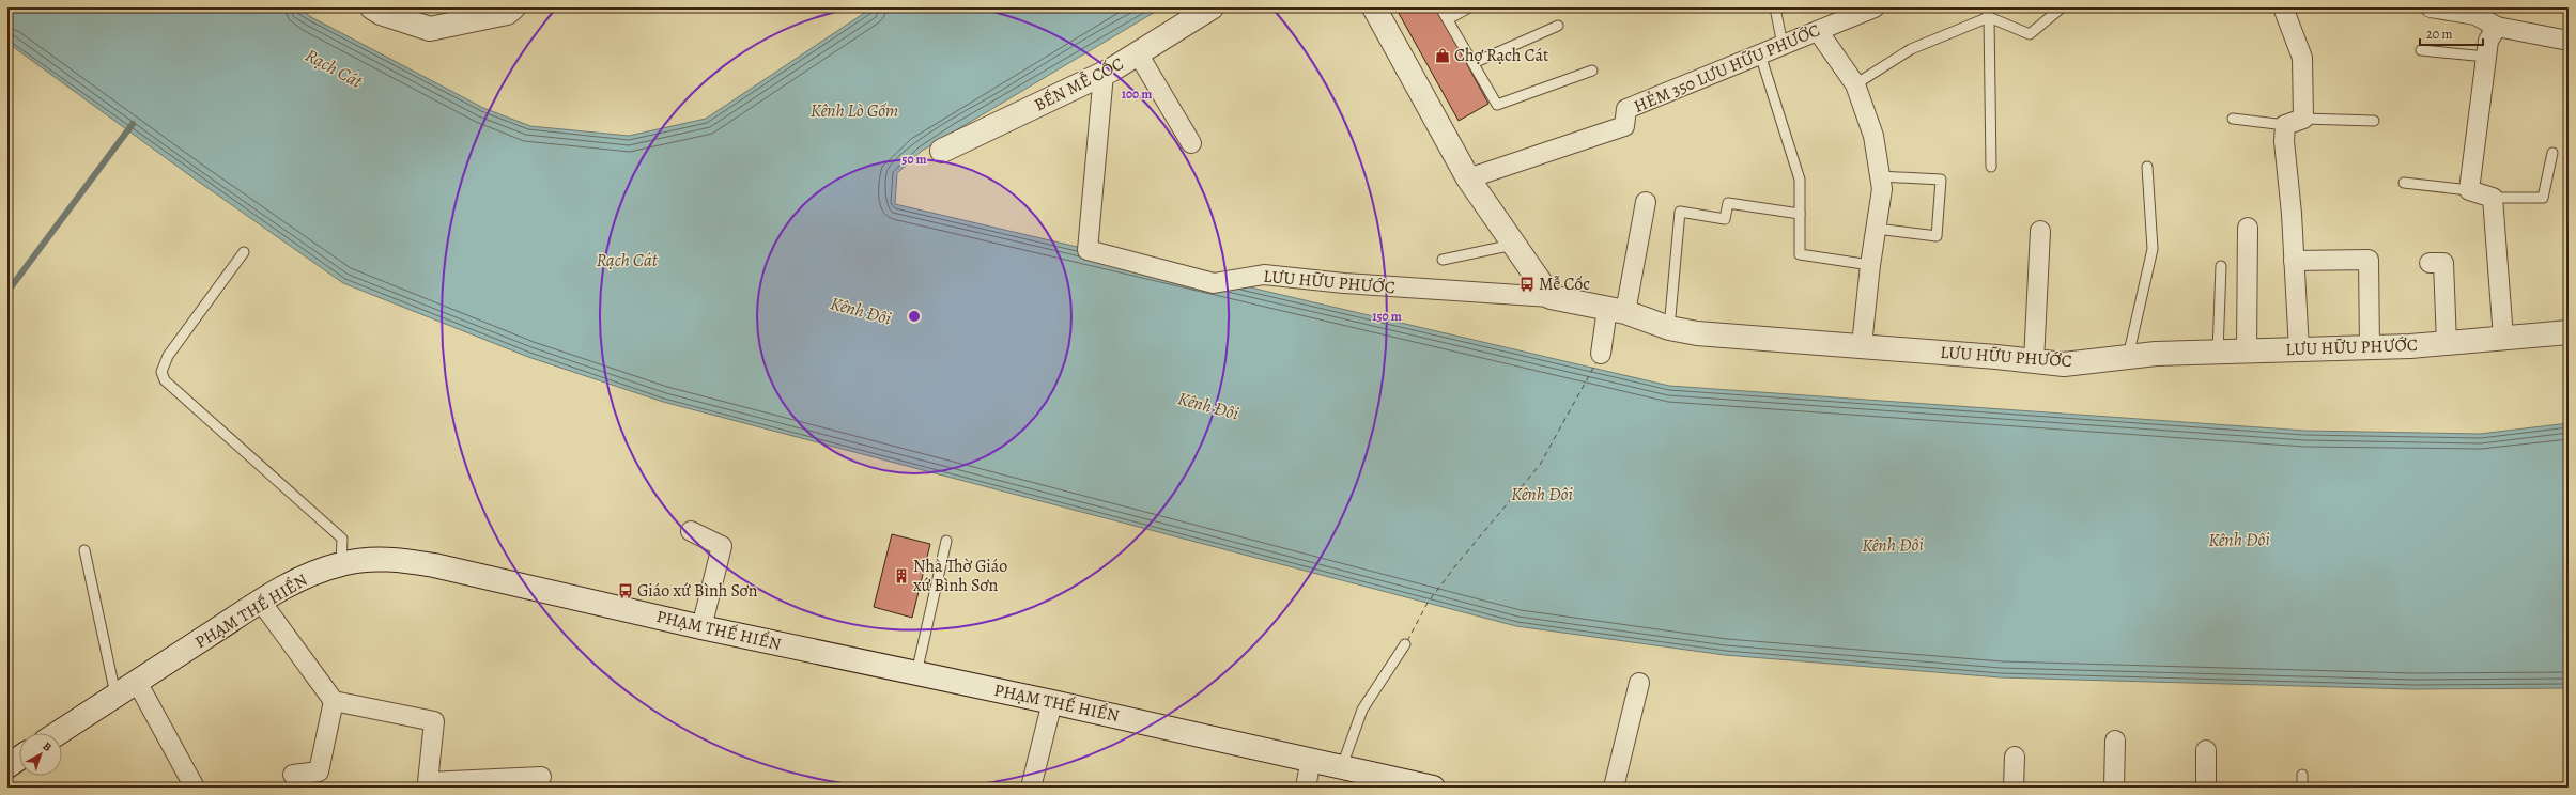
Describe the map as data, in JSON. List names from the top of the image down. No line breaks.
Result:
{"streets":{"street":["HẺM 350 LƯU HỮU PHƯỚC","BẾN MỄ CỐC","LƯU HỮU PHƯỚC","PHẠM THẾ HIỂN"]},"crossings":[["BẾN MỄ CỐC","LƯU HỮU PHƯỚC"]],"water":["Rạch Cát","Kênh Lò Gốm","Kênh Đôi"],"places":{"shop":["Chợ Rạch Cát"],"bus stop":["Mễ Cốc","Giáo xứ Bình Sơn"],"building":["Nhà Thờ Giáo xứ Bình Sơn"]},"scale_bar":"20 m","north":"top right","rings":["100 m","50 m","150 m"]}
